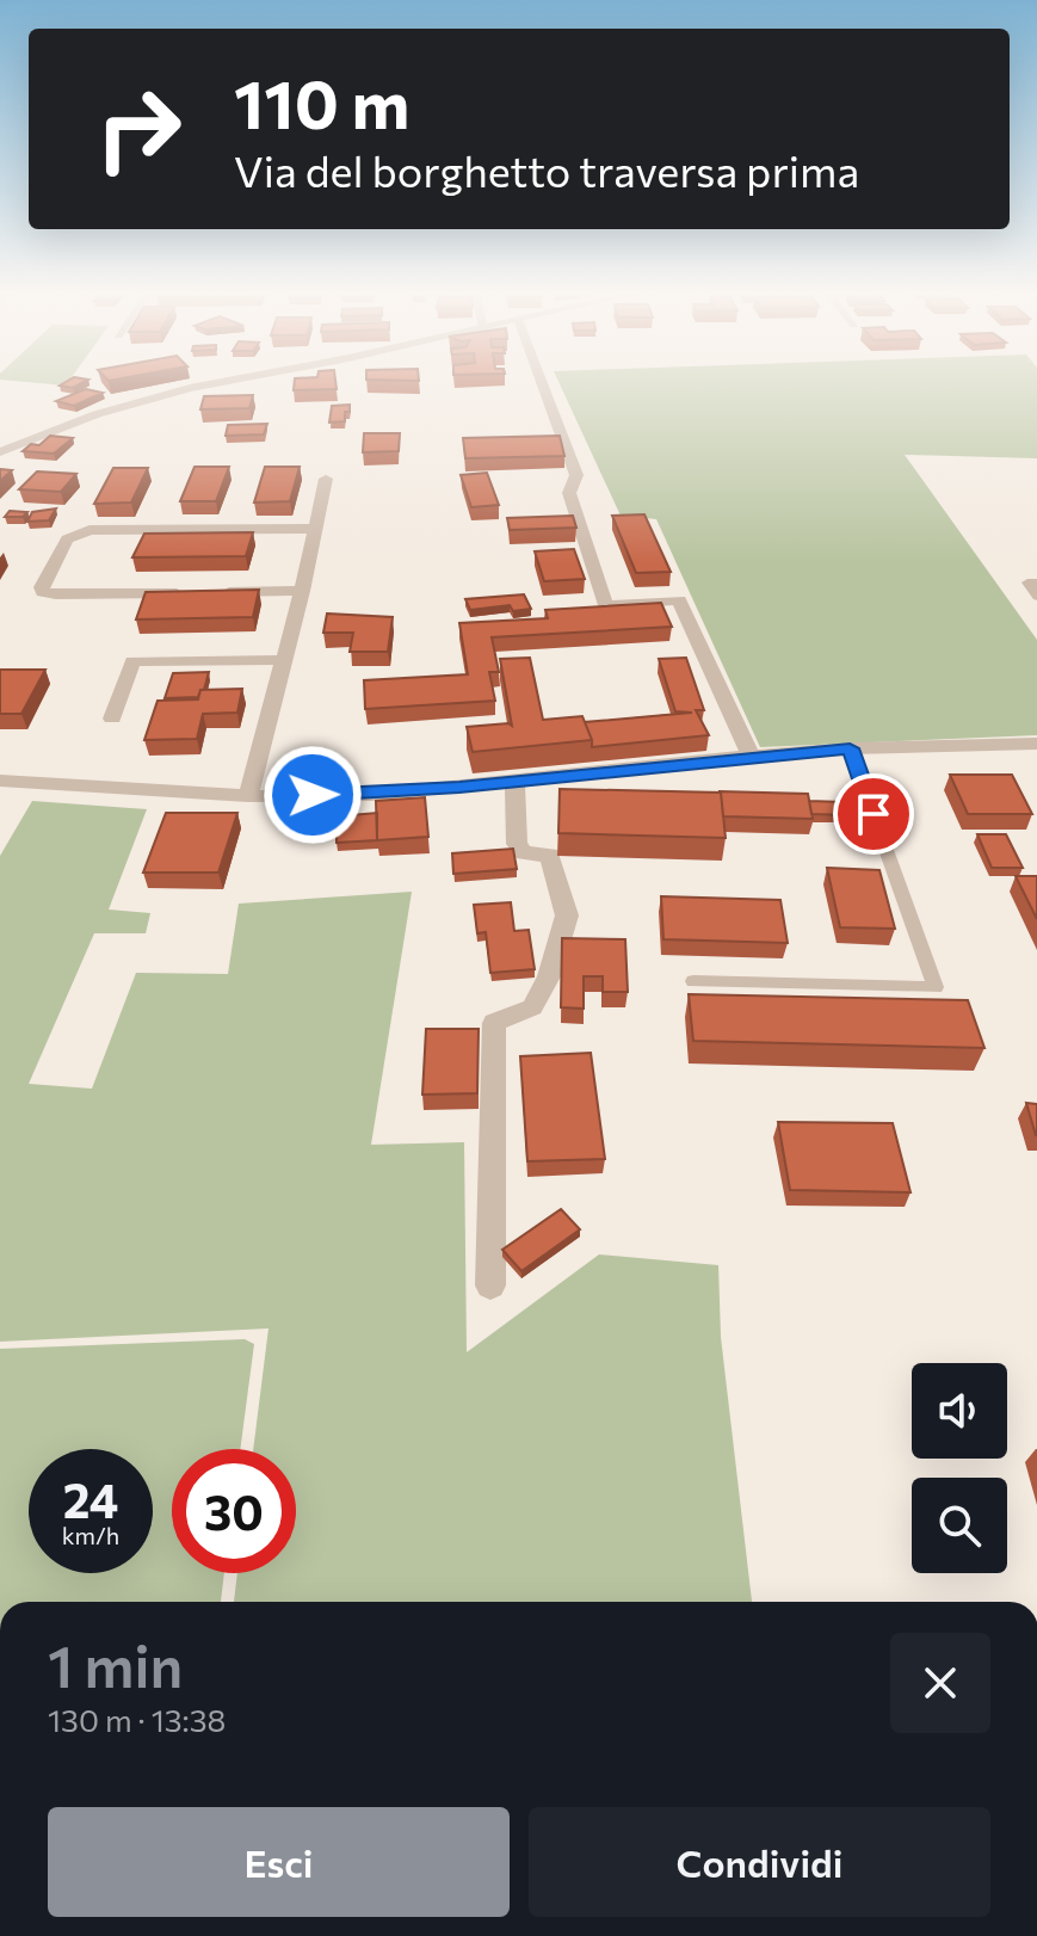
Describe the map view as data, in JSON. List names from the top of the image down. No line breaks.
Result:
{"page":{"turn":["110 m","Via del borghetto traversa prima"],"speed":"24 km/h","limit":"30","heading":["1 min","130 m · 13:38"],"buttons":["Esci","Condividi"]}}
